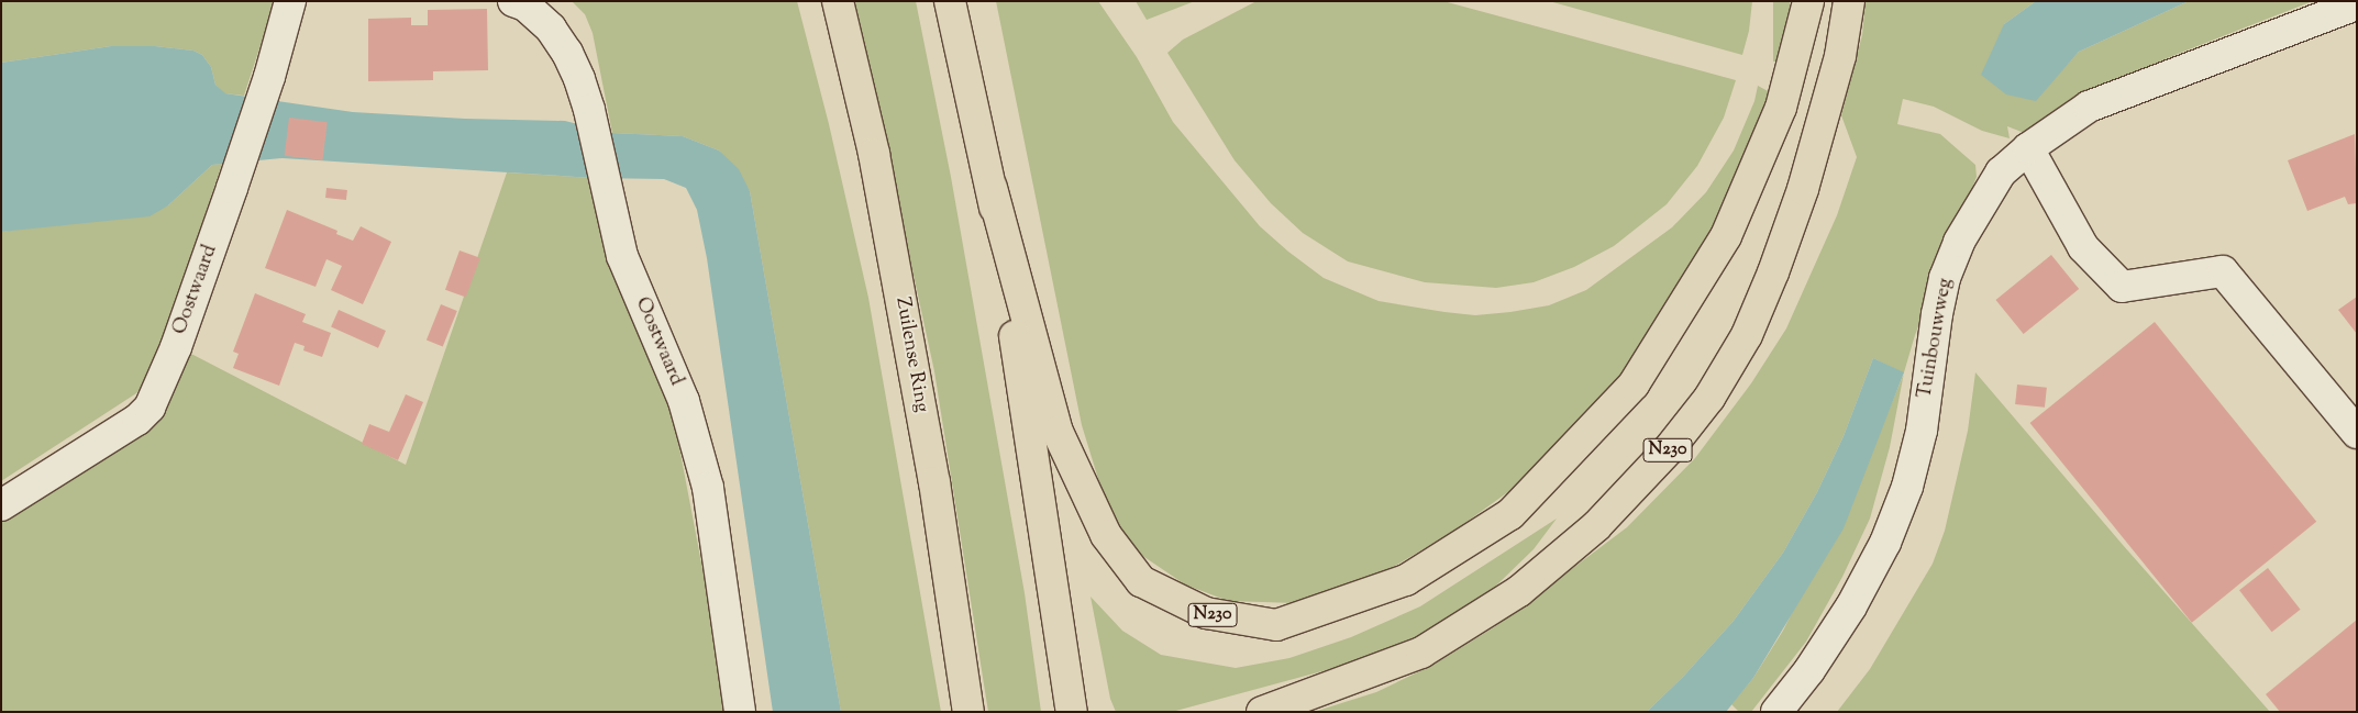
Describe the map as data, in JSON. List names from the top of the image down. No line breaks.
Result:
{"streets":{"main road":["Zuilense Ring","N230"],"street":["Oostwaard","Tuinbouwweg"]}}
